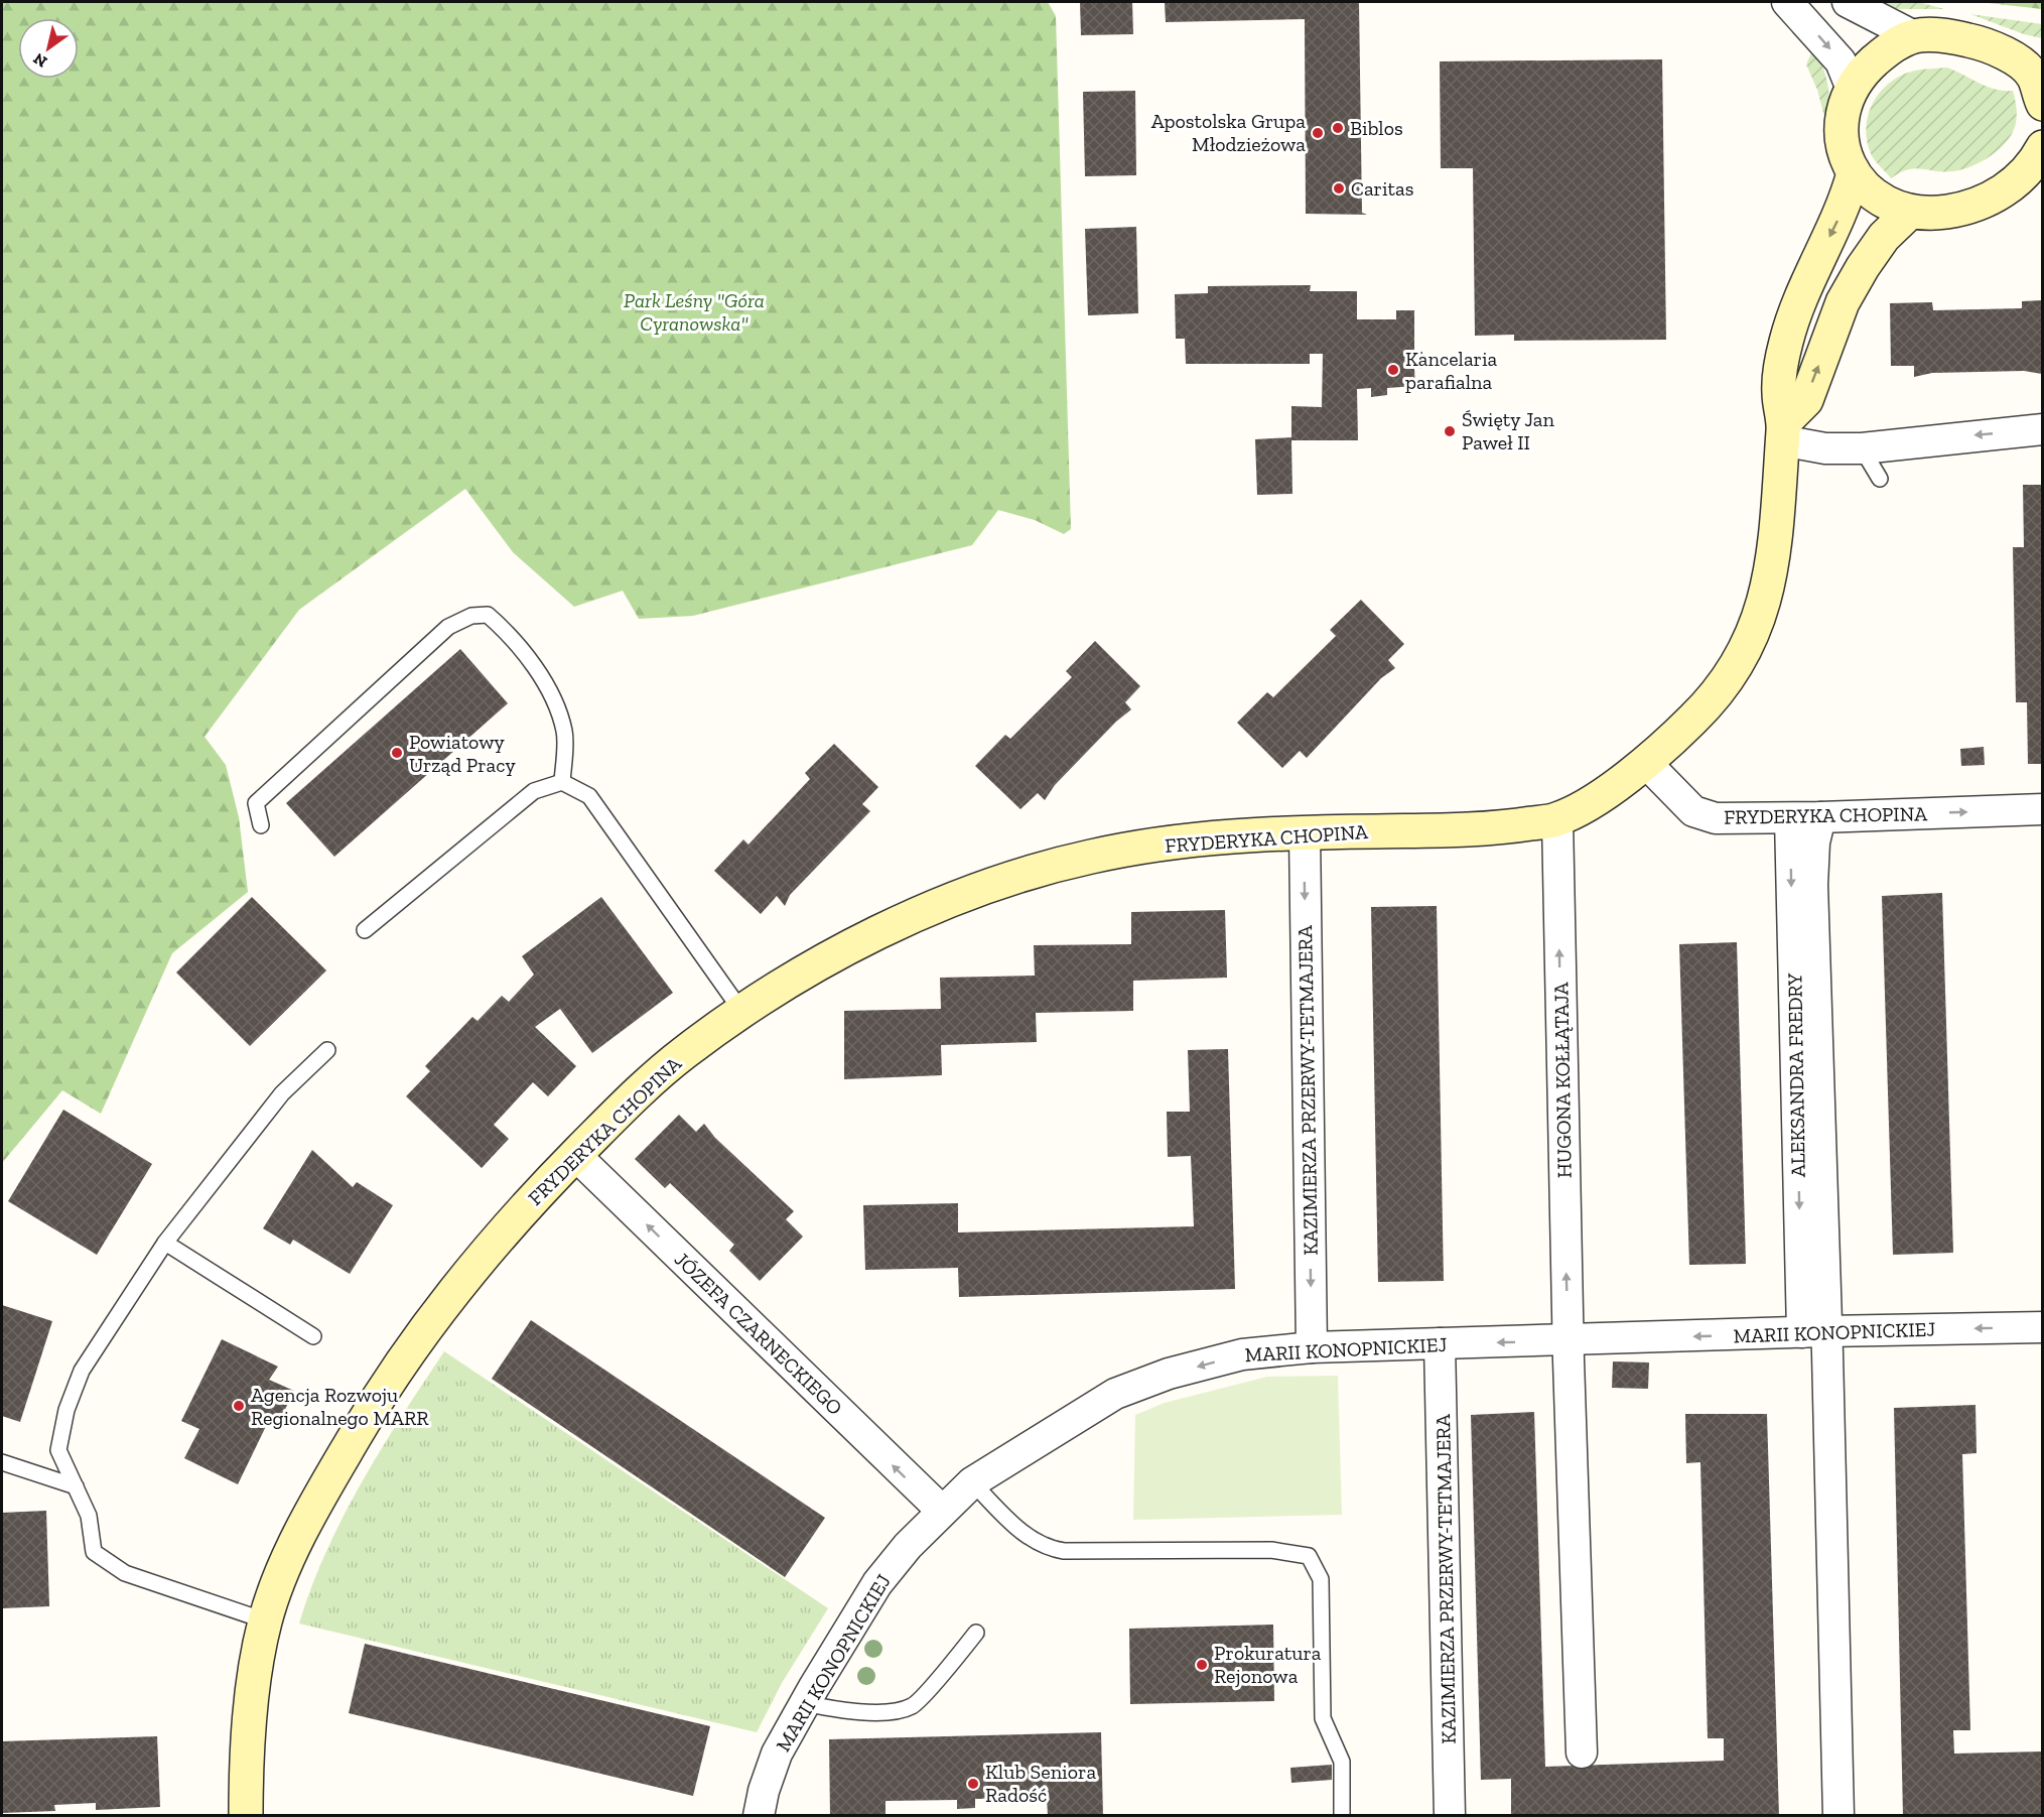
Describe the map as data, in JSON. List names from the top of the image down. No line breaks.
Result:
{"streets":{"street":["FRYDERYKA CHOPINA","ALEKSANDRA FREDRY","HUGONA KOŁŁĄTAJA","KAZIMIERZA PRZERWY-TETMAJERA","MARII KONOPNICKIEJ","JÓZEFA CZARNECKIEGO"]},"crossings":[["FRYDERYKA CHOPINA","ALEKSANDRA FREDRY"],["FRYDERYKA CHOPINA","HUGONA KOŁŁĄTAJA"],["FRYDERYKA CHOPINA","KAZIMIERZA PRZERWY-TETMAJERA"],["FRYDERYKA CHOPINA","JÓZEFA CZARNECKIEGO"],["ALEKSANDRA FREDRY","MARII KONOPNICKIEJ"],["HUGONA KOŁŁĄTAJA","MARII KONOPNICKIEJ"],["KAZIMIERZA PRZERWY-TETMAJERA","MARII KONOPNICKIEJ"],["MARII KONOPNICKIEJ","JÓZEFA CZARNECKIEGO"]],"one_way":["KAZIMIERZA PRZERWY-TETMAJERA","MARII KONOPNICKIEJ","JÓZEFA CZARNECKIEGO"],"parks":["Park Leśny \"Góra Cyranowska\""],"places":["Biblos","Apostolska Grupa Młodzieżowa","Caritas","Kancelaria parafialna","Święty Jan Paweł II","Powiatowy Urząd Pracy","Agencja Rozwoju Regionalnego MARR","Prokuratura Rejonowa","Klub Seniora Radość"],"north":"bottom left"}
